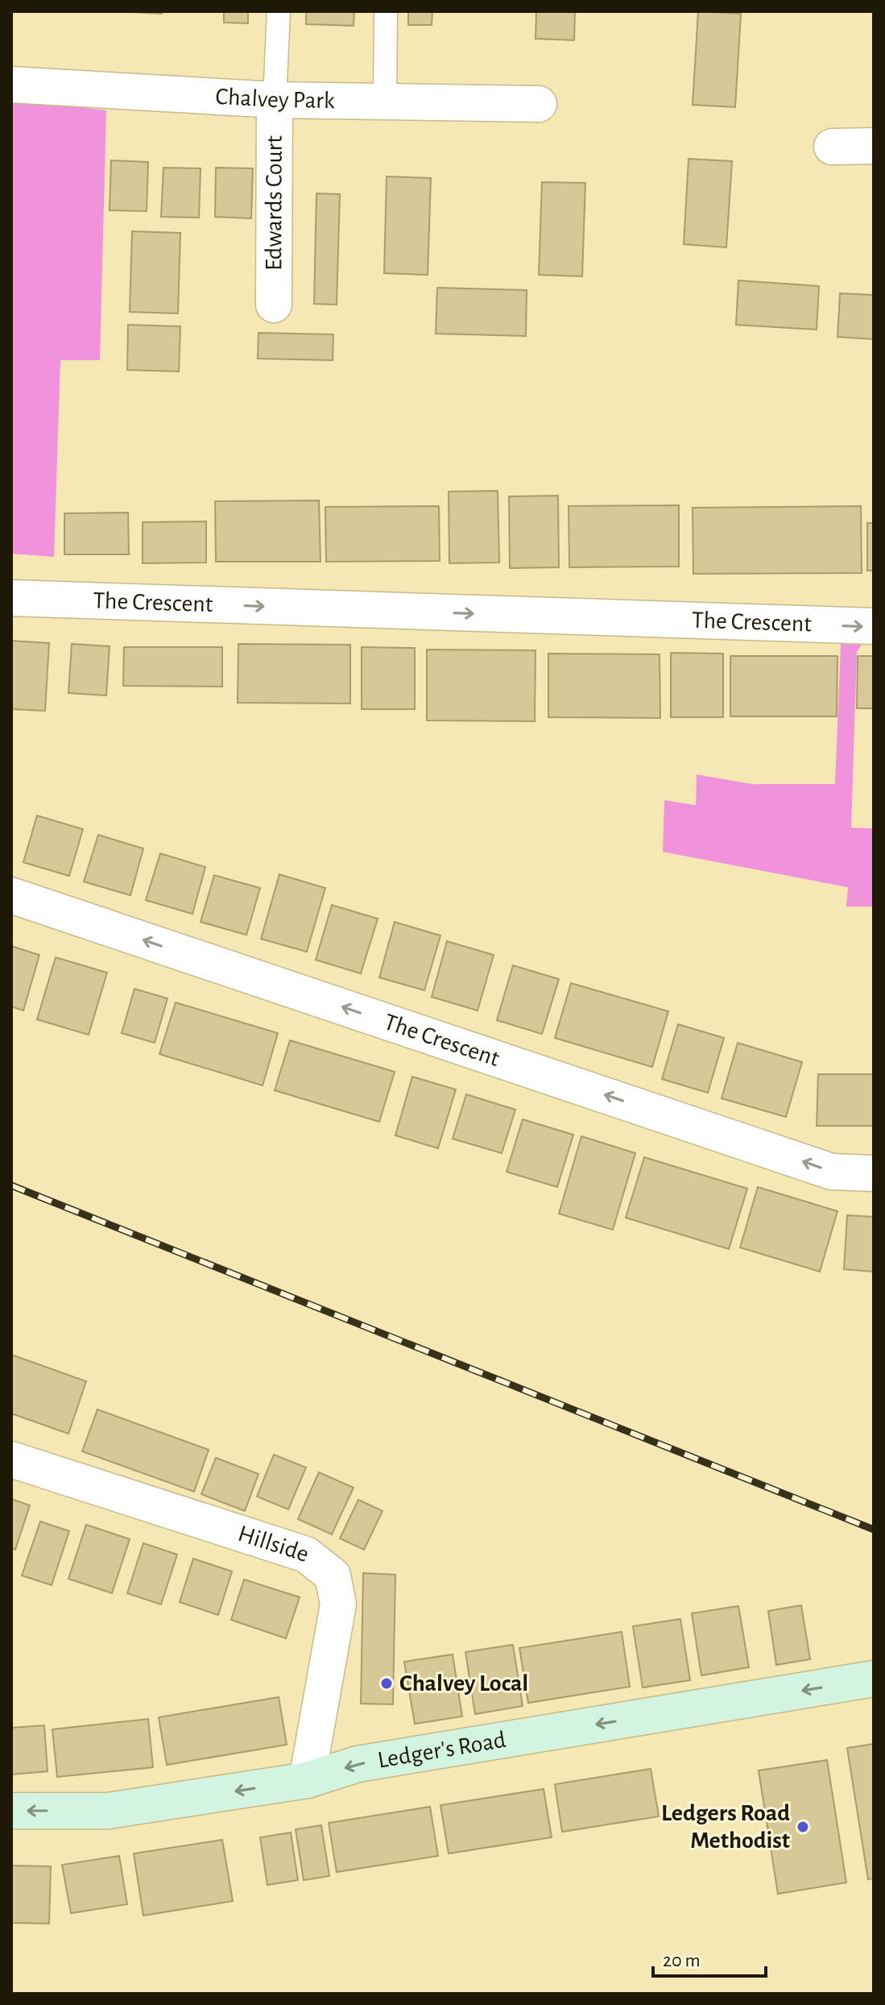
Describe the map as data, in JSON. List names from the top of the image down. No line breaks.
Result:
{"streets":{"main road":["Ledger's Road"],"street":["Chalvey Park","Edwards Court","The Crescent","Hillside"]},"crossings":[["Chalvey Park","Edwards Court"],["Hillside","Ledger's Road"]],"one_way":["Ledger's Road"],"places":["Chalvey Local","Ledgers Road Methodist"],"scale_bar":"20 m"}
